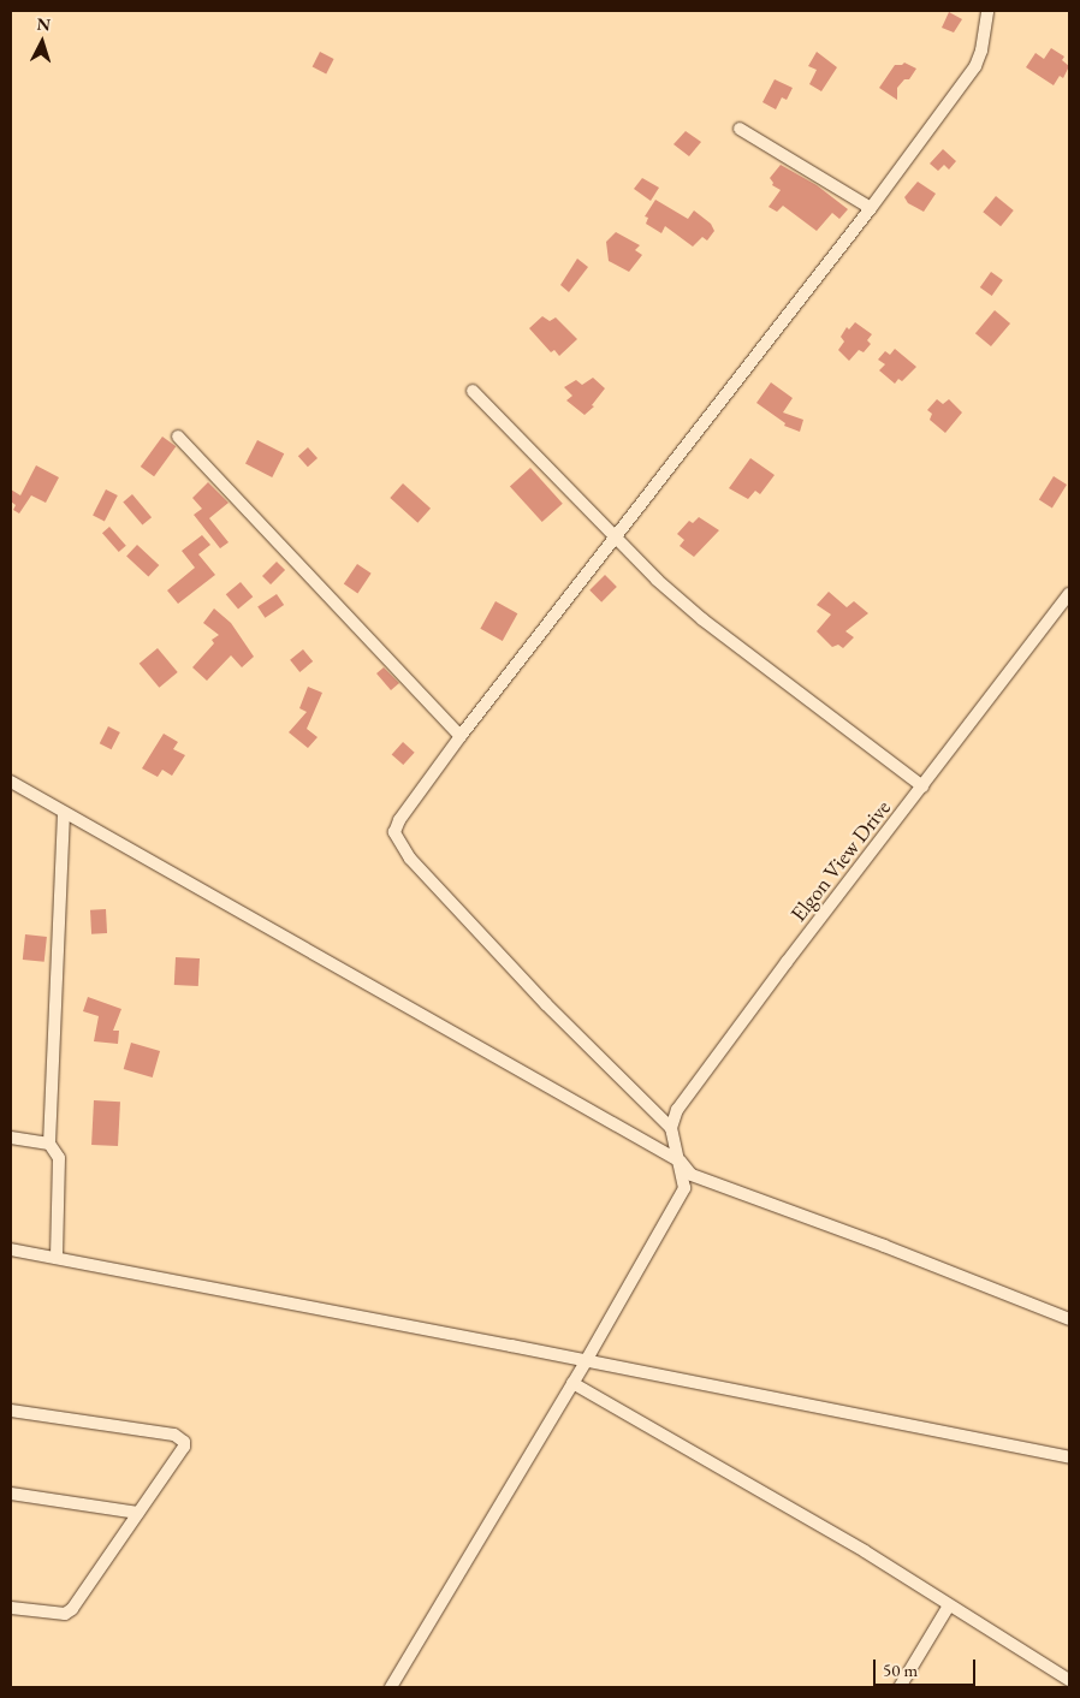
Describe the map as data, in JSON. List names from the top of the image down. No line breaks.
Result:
{"streets":{"street":["Elgon View Drive"]},"scale_bar":"50 m","north":"top"}
